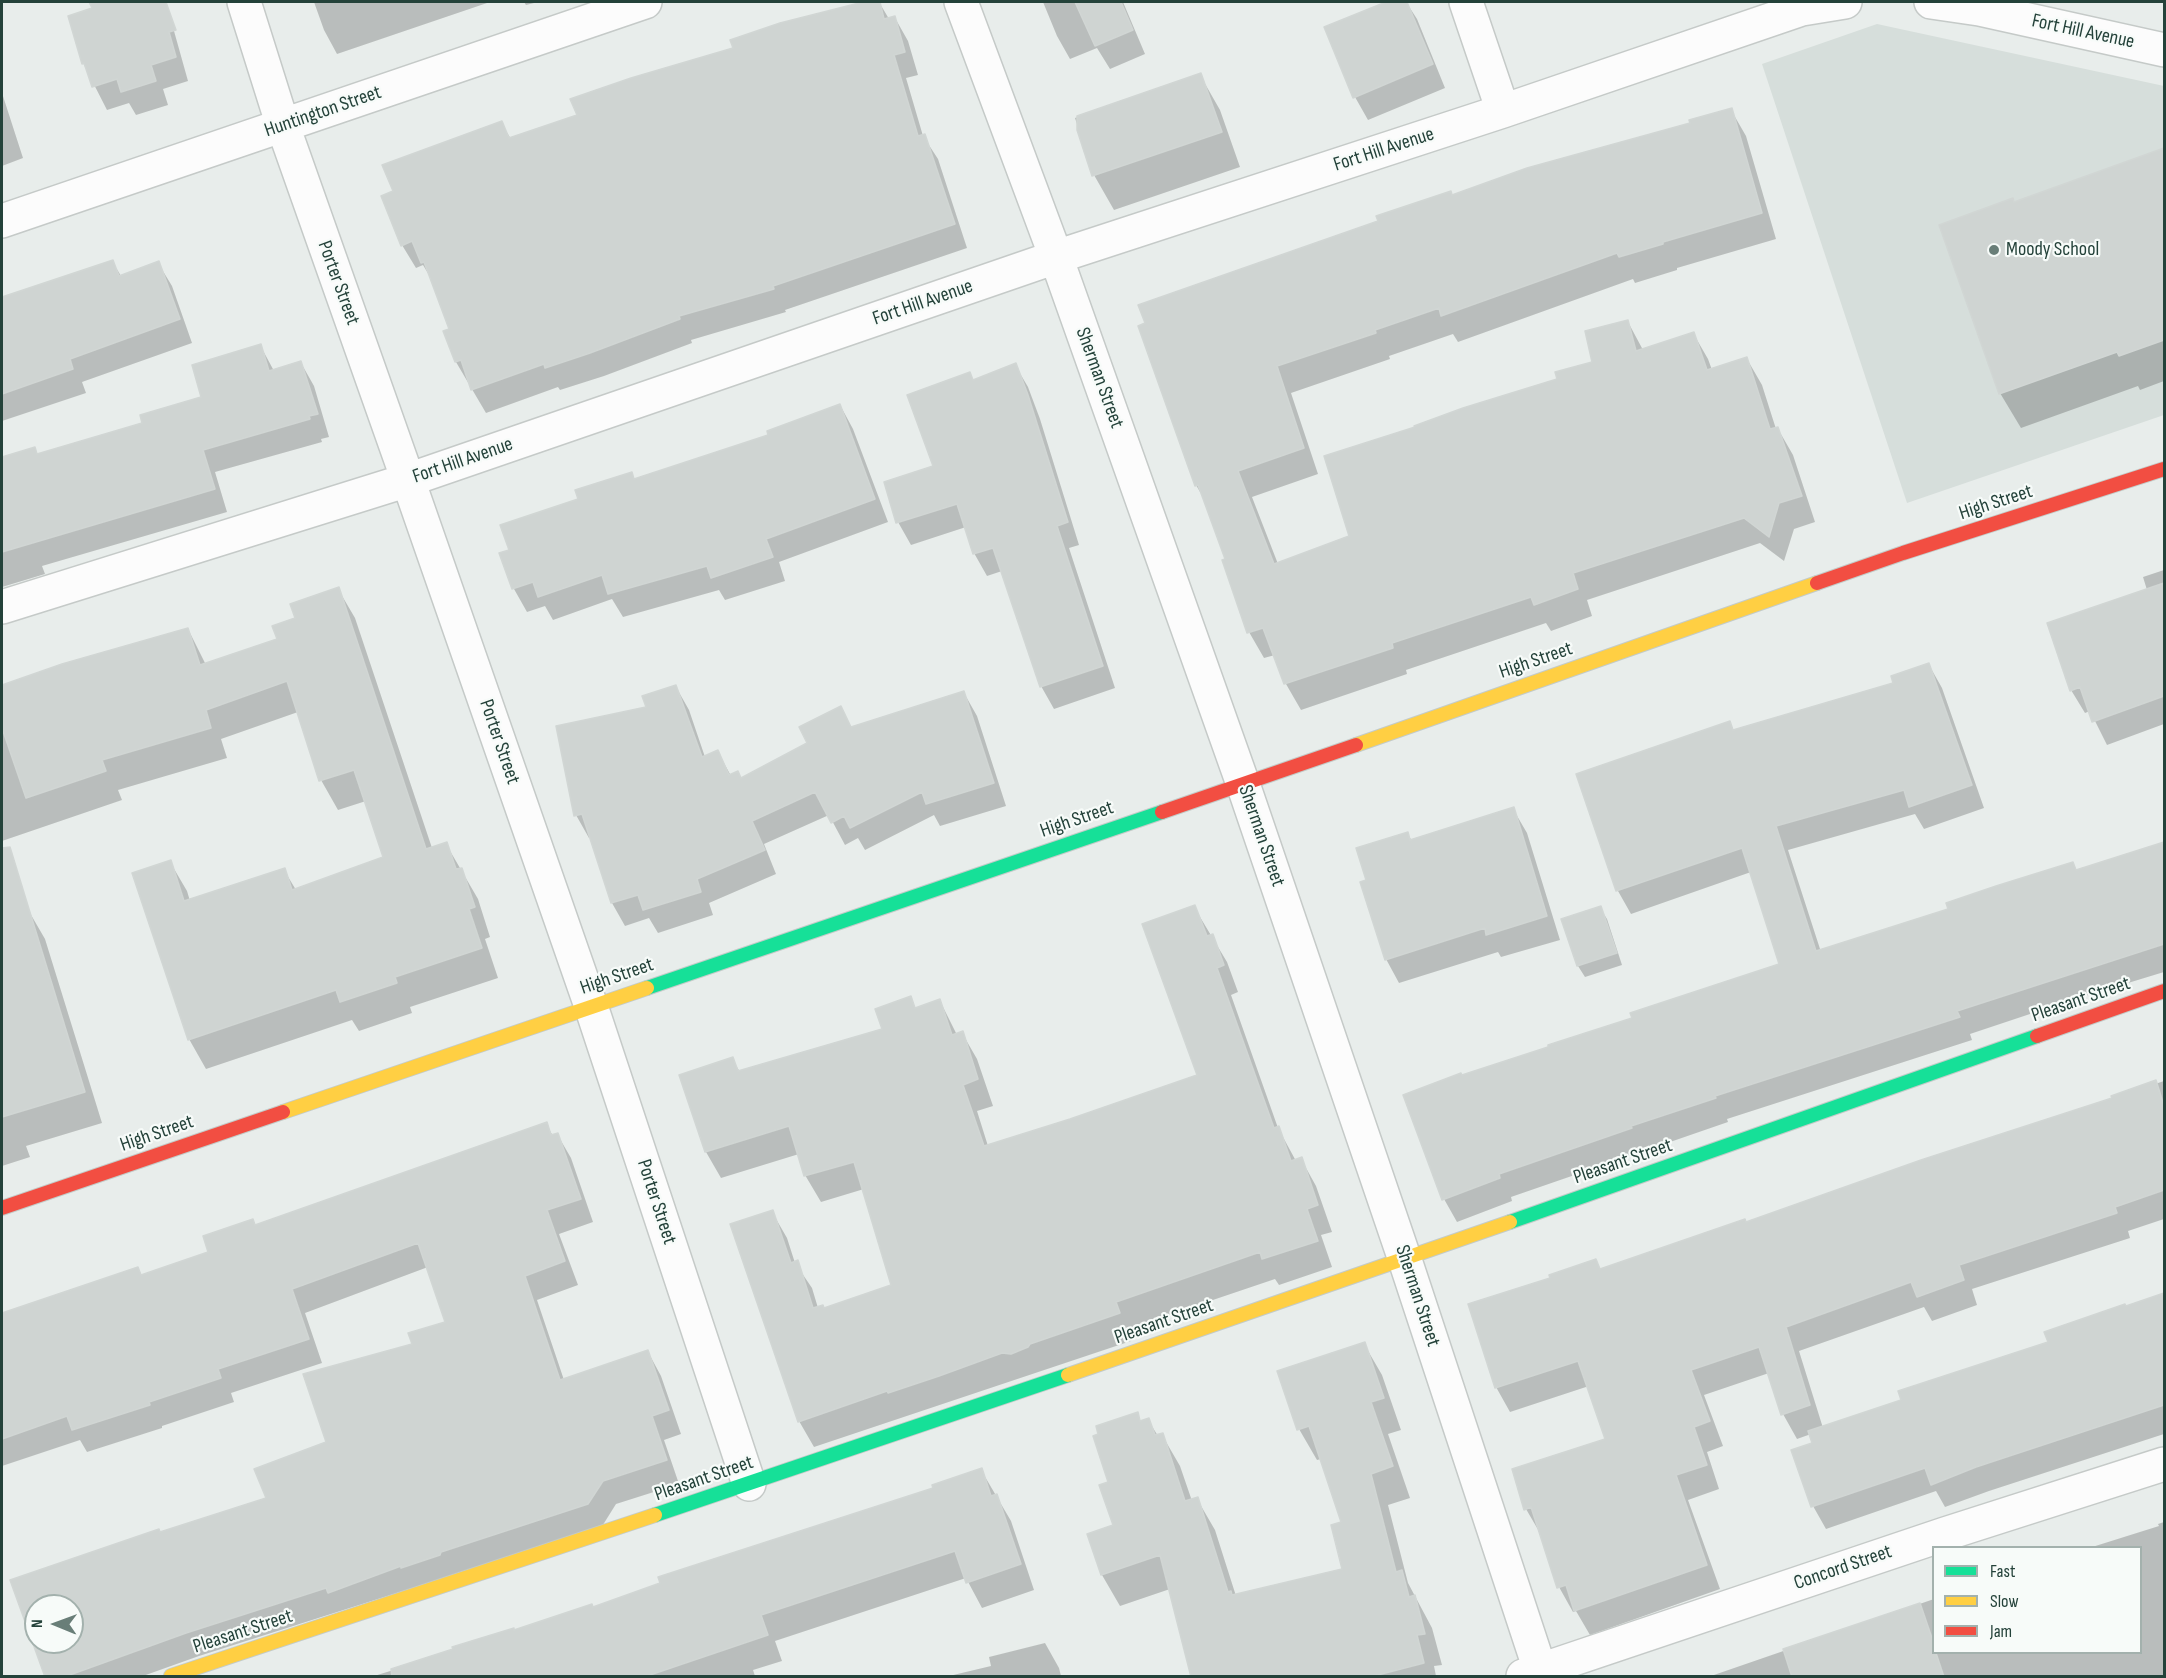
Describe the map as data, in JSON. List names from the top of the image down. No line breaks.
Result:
{"streets":{"street":["Fort Hill Avenue","Huntington Street","Porter Street","Sherman Street","High Street","Pleasant Street","Concord Street"]},"crossings":[["Fort Hill Avenue","Porter Street"],["Fort Hill Avenue","Sherman Street"],["Huntington Street","Porter Street"],["Porter Street","High Street"],["Porter Street","Pleasant Street"],["Sherman Street","High Street"],["Sherman Street","Pleasant Street"],["Sherman Street","Concord Street"]],"places":["Moody School"],"legend":["Fast","Slow","Jam"],"north":"left"}
